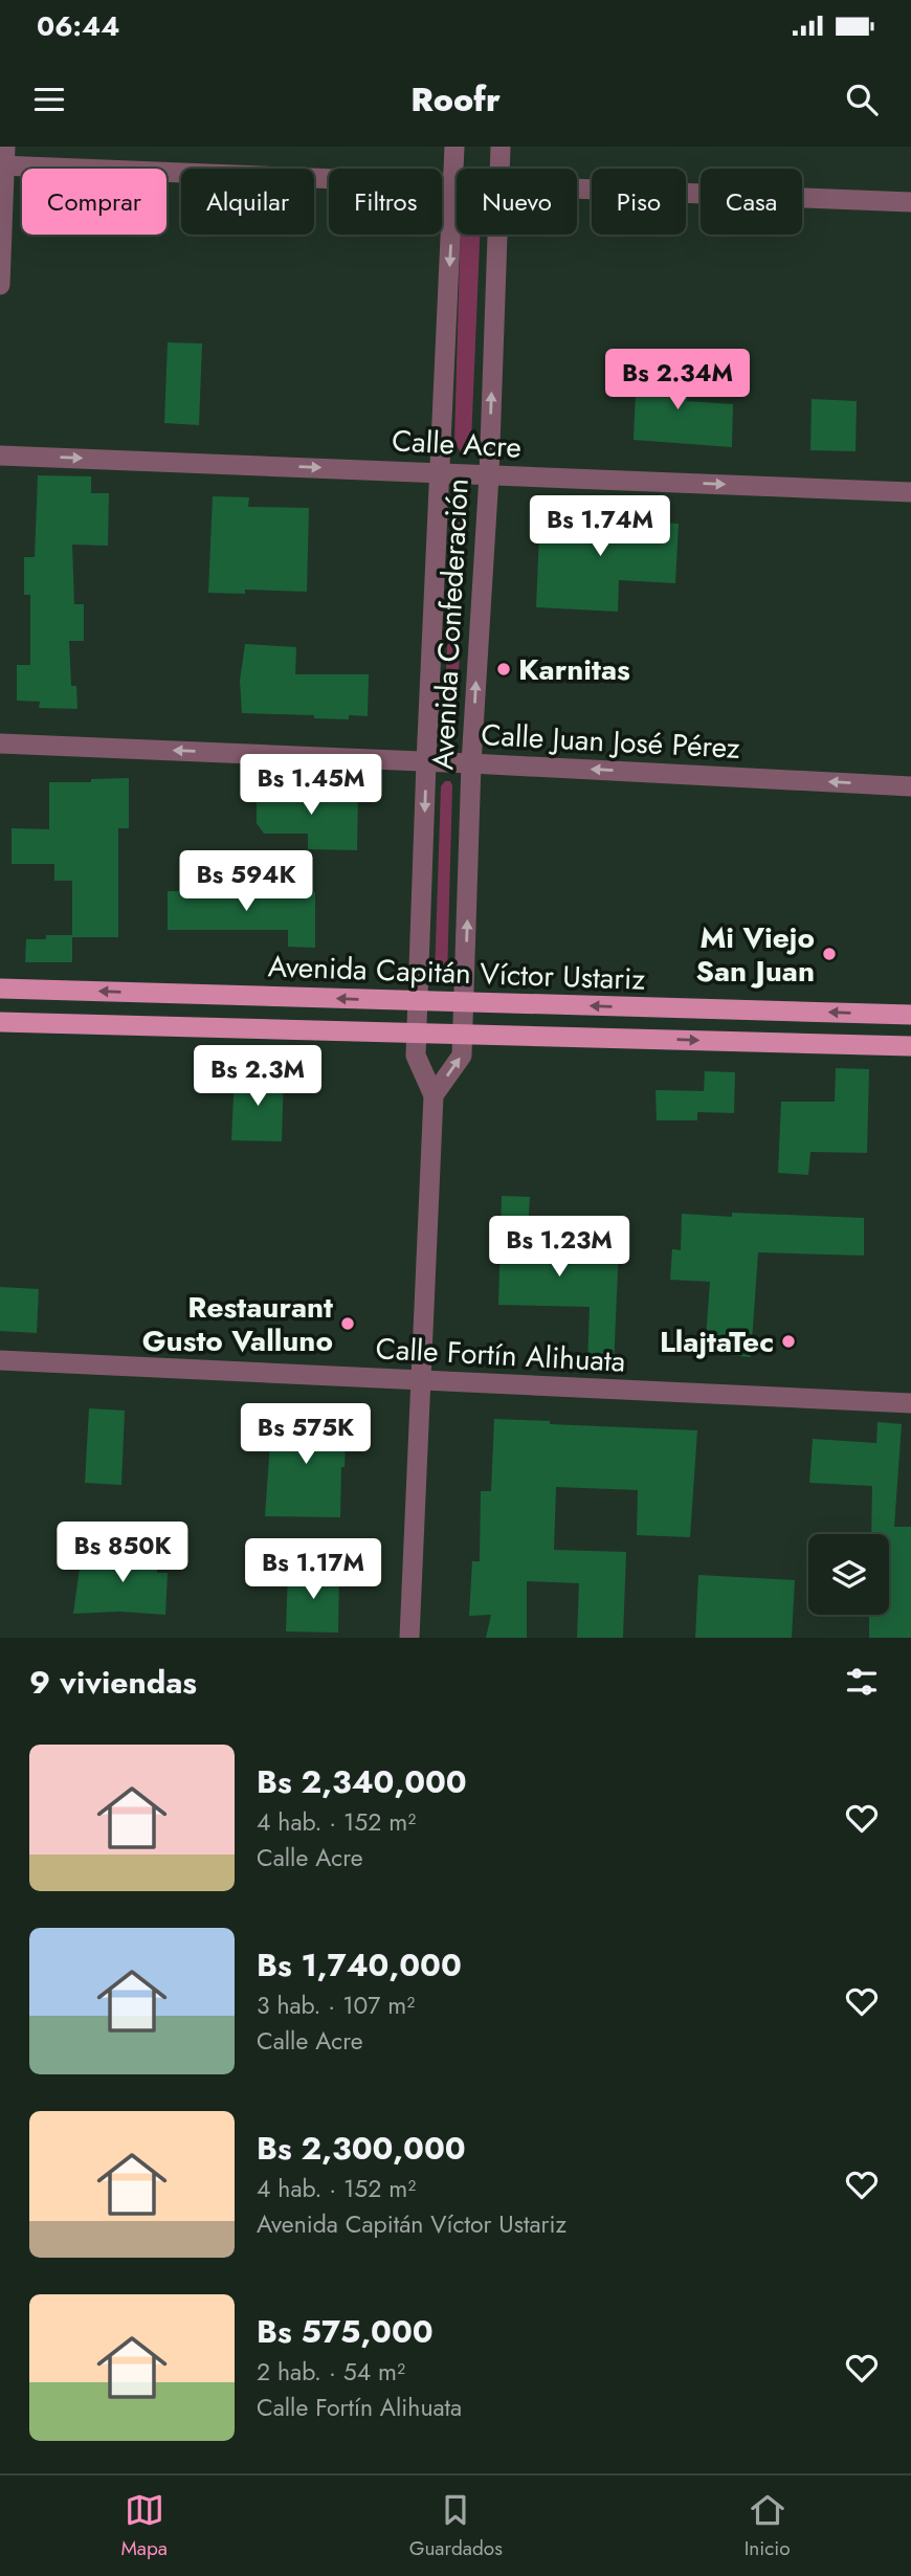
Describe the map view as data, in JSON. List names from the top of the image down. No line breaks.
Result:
{"streets":{"main road":["Avenida Capitán Víctor Ustariz"],"street":["Calle Acre","Avenida Confederación","Calle Juan José Pérez","Calle Fortín Alihuata"]},"crossings":[["Calle Acre","Avenida Confederación"],["Avenida Confederación","Calle Juan José Pérez"],["Avenida Confederación","Avenida Capitán Víctor Ustariz"],["Avenida Confederación","Calle Fortín Alihuata"]],"one_way":["Calle Acre","Calle Juan José Pérez"],"places":["Karnitas","Mi Viejo San Juan","Restaurant Gusto Valluno","LlajtaTec"],"page":{"status":"06:44","header":"Roofr","chip":["Comprar","Alquilar","Filtros","Nuevo","Piso","Casa"],"price":["Bs 2.34M","Bs 1.74M","Bs 1.45M","Bs 594K","Bs 2.3M","Bs 1.23M","Bs 575K","Bs 850K","Bs 1.17M"],"heading":"9 viviendas","list":[{"name":"Bs 2,340,000","note":"4 hab. · 152 m² · Calle Acre"},{"name":"Bs 1,740,000","note":"3 hab. · 107 m² · Calle Acre"},{"name":"Bs 2,300,000","note":"4 hab. · 152 m² · Avenida Capitán Víctor Ustariz"},{"name":"Bs 575,000","note":"2 hab. · 54 m² · Calle Fortín Alihuata"}],"tabs":["Mapa","Guardados","Inicio"]}}
